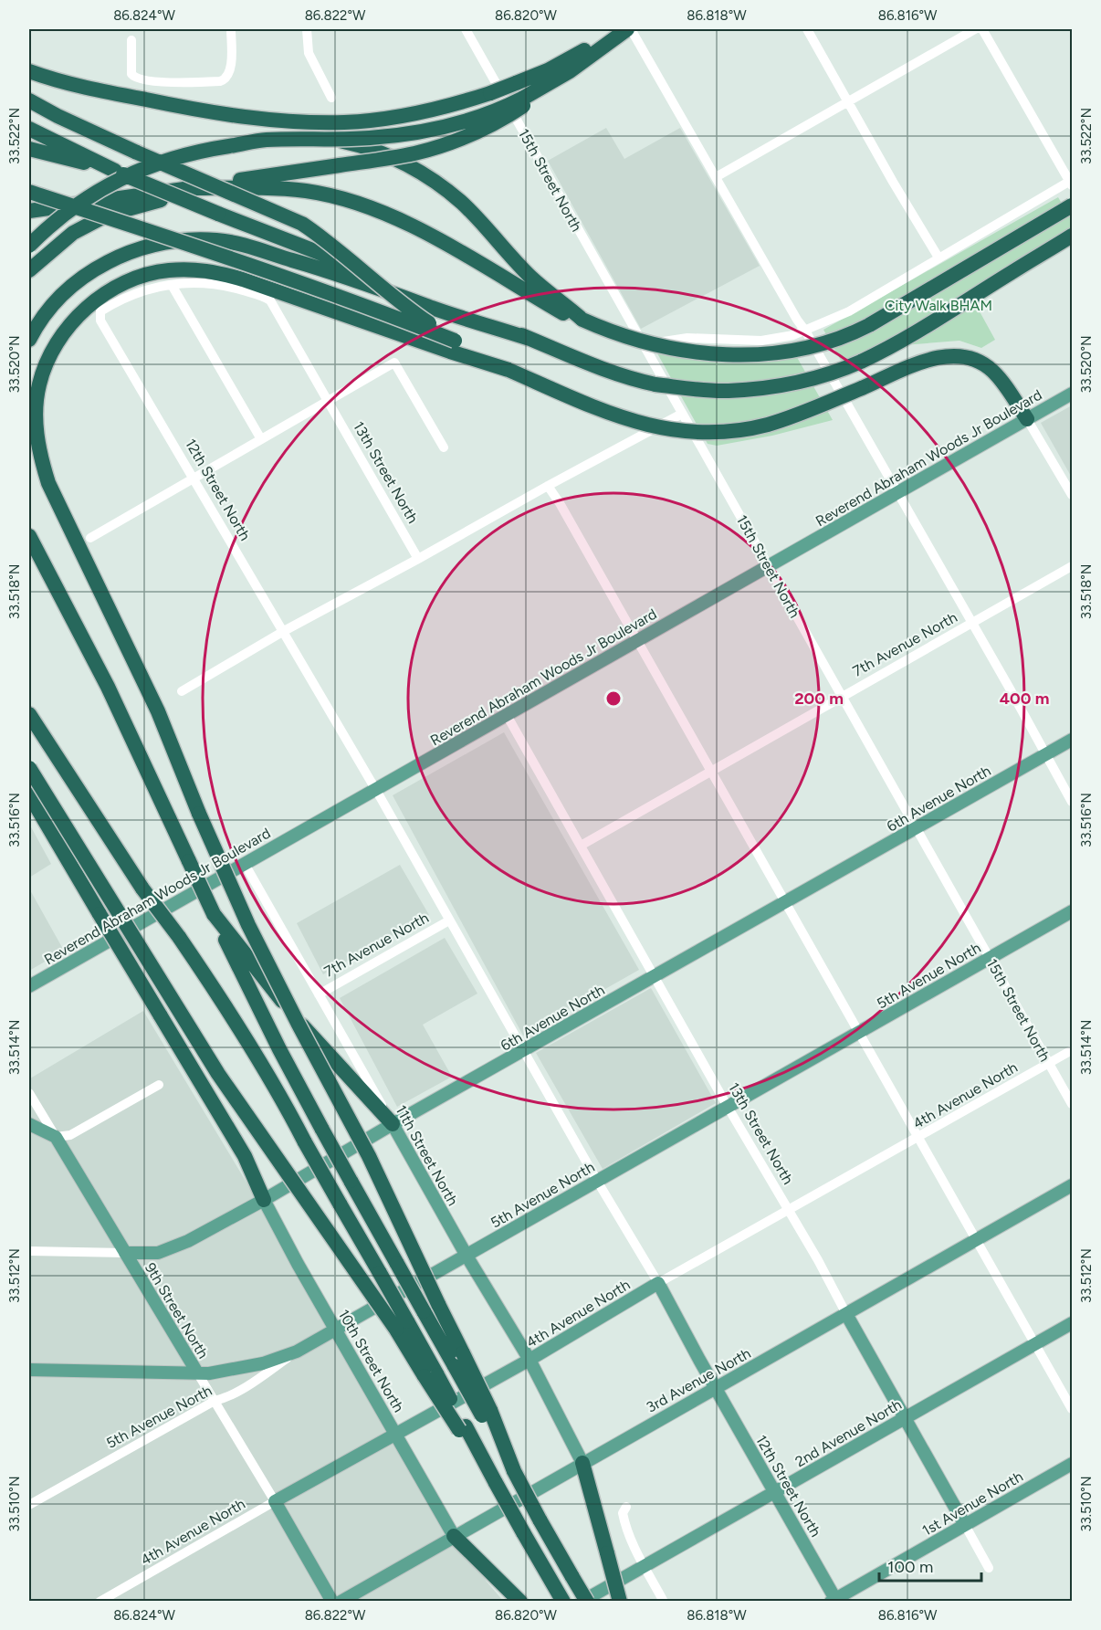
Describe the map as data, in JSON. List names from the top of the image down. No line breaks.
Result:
{"streets":{"main road":["Reverend Abraham Woods Jr Boulevard","13th Street North","12th Street North","6th Avenue North","5th Avenue North","4th Avenue North","11th Street North","9th Street North","10th Street North","3rd Avenue North","2nd Avenue North","1st Avenue North"],"street":["15th Street North","7th Avenue North"]},"crossings":[["15th Street North","Reverend Abraham Woods Jr Boulevard"],["15th Street North","7th Avenue North"],["15th Street North","6th Avenue North"],["15th Street North","5th Avenue North"],["15th Street North","4th Avenue North"],["Reverend Abraham Woods Jr Boulevard","13th Street North"],["Reverend Abraham Woods Jr Boulevard","12th Street North"],["Reverend Abraham Woods Jr Boulevard","11th Street North"],["13th Street North","12th Street North"],["13th Street North","7th Avenue North"],["13th Street North","6th Avenue North"],["13th Street North","5th Avenue North"],["13th Street North","4th Avenue North"],["13th Street North","3rd Avenue North"],["13th Street North","2nd Avenue North"],["13th Street North","1st Avenue North"],["12th Street North","7th Avenue North"],["12th Street North","6th Avenue North"],["12th Street North","5th Avenue North"],["12th Street North","4th Avenue North"],["12th Street North","3rd Avenue North"],["12th Street North","2nd Avenue North"],["12th Street North","1st Avenue North"],["7th Avenue North","11th Street North"],["6th Avenue North","11th Street North"],["6th Avenue North","9th Street North"],["6th Avenue North","10th Street North"],["5th Avenue North","11th Street North"],["5th Avenue North","9th Street North"],["5th Avenue North","10th Street North"],["4th Avenue North","11th Street North"],["4th Avenue North","9th Street North"],["4th Avenue North","10th Street North"],["11th Street North","3rd Avenue North"],["10th Street North","3rd Avenue North"]],"parks":["City Walk BHAM"],"scale_bar":"100 m","coordinates":["86.824°W","86.822°W","86.820°W","86.818°W","86.816°W","33.522°N","33.520°N","33.518°N","33.516°N","33.514°N","33.512°N","33.510°N"],"rings":["200 m","400 m"]}
